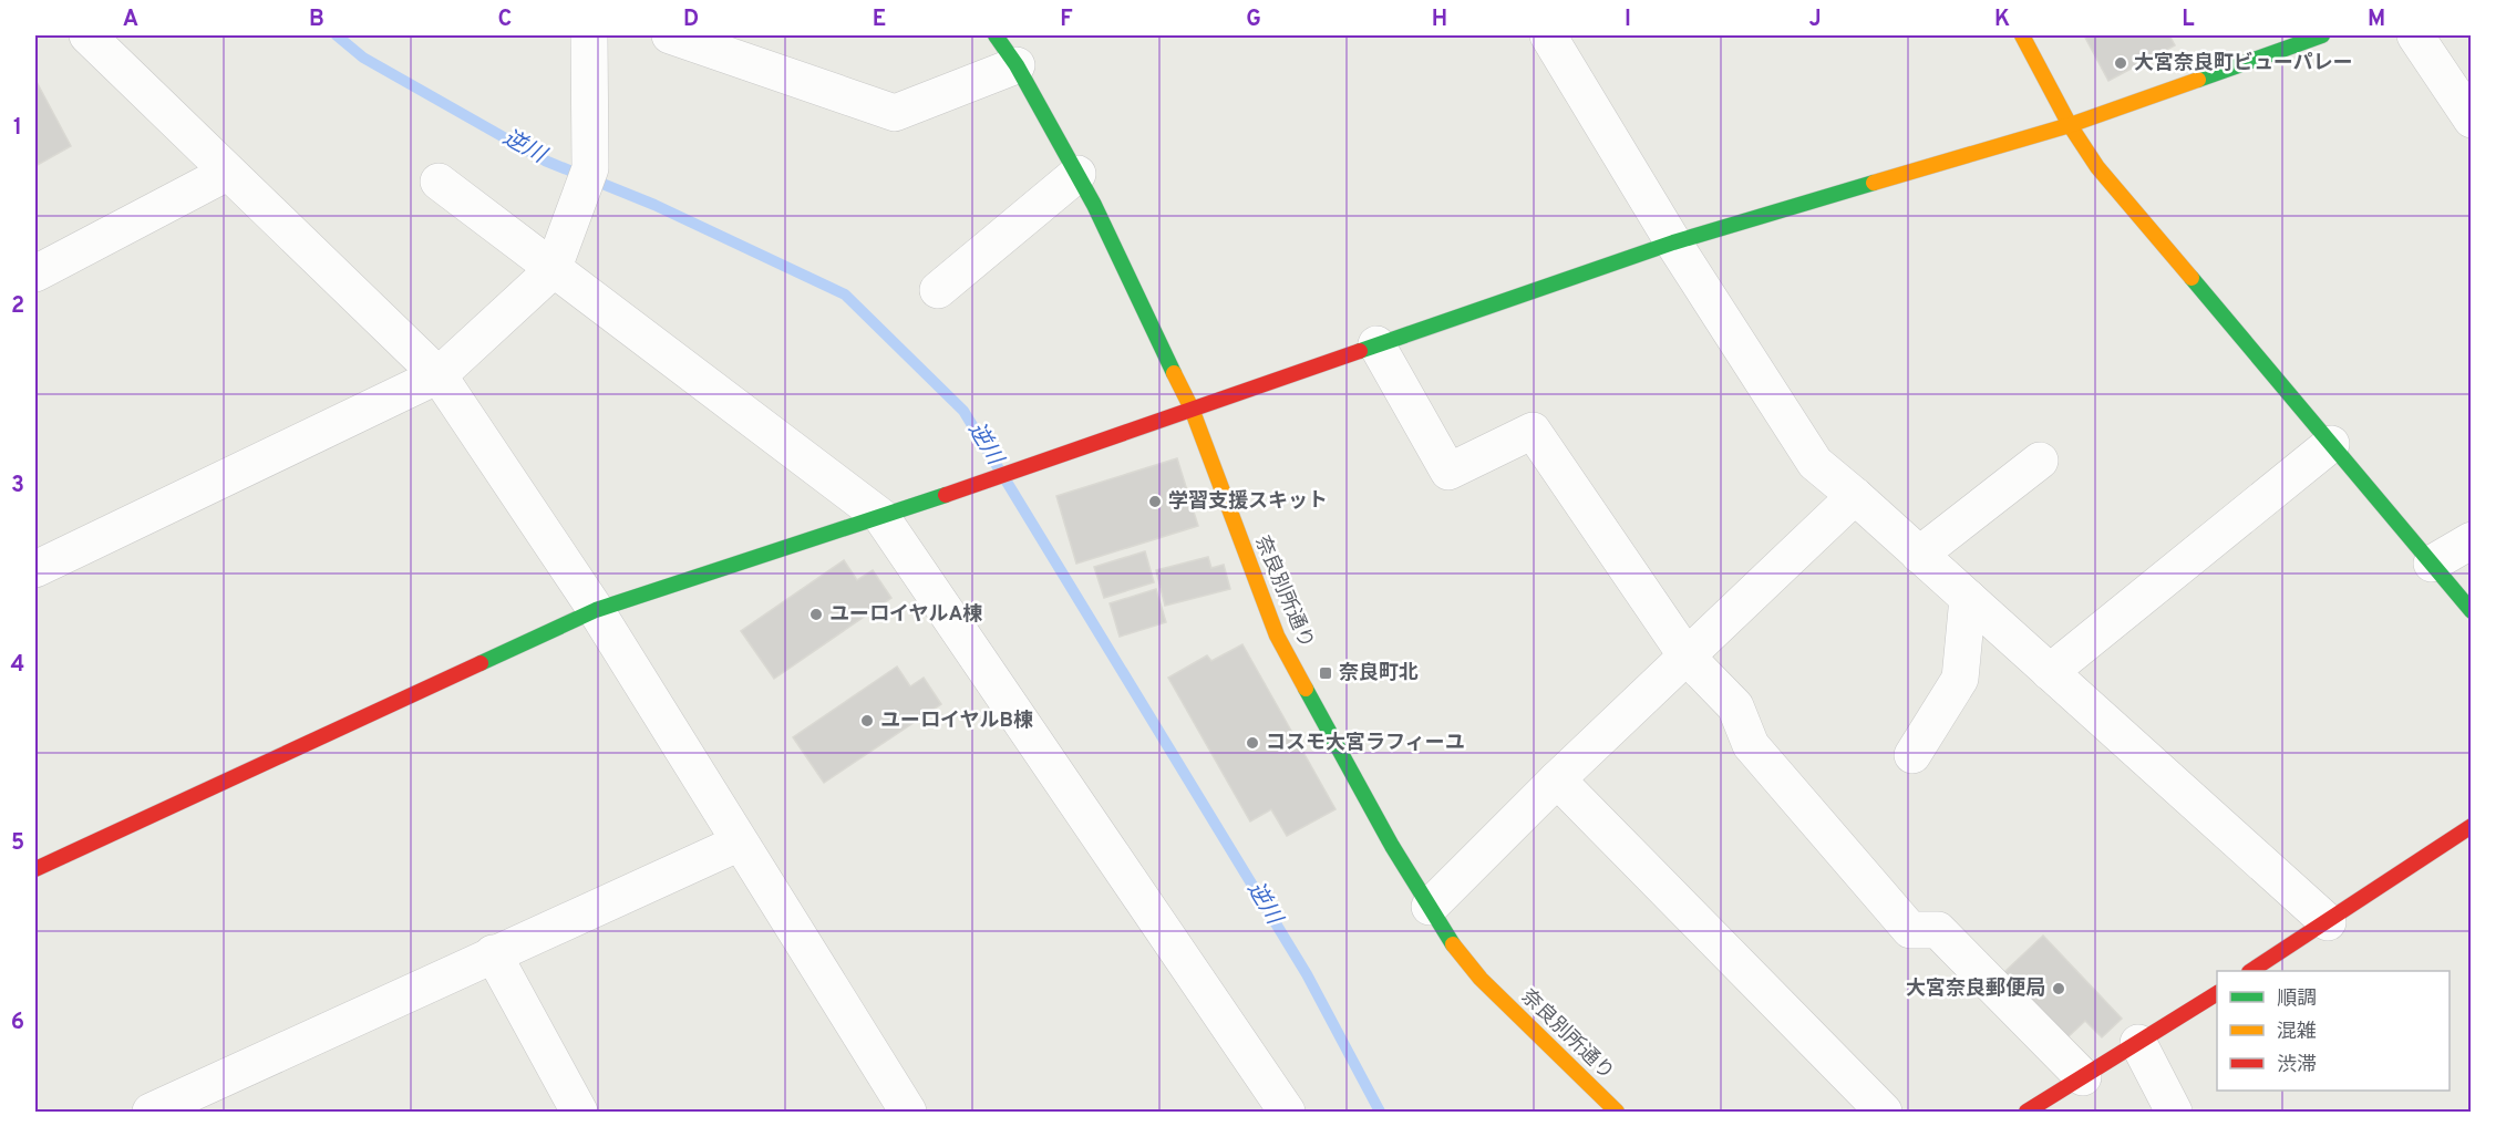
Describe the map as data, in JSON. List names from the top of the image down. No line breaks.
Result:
{"streets":{"street":["奈良別所通り"]},"water":["逆川"],"places":{"other":["大宮奈良町ビューパレー","学習支援スキット","ユーロイヤルA棟","ユーロイヤルB棟","コスモ大宮ラフィーユ","大宮奈良郵便局"],"transit":["奈良町北"]},"legend":["順調","混雑","渋滞"],"grid":{"columns":["A","B","C","D","E","F","G","H","I","J","K","L","M"],"rows":["1","2","3","4","5","6"]}}
